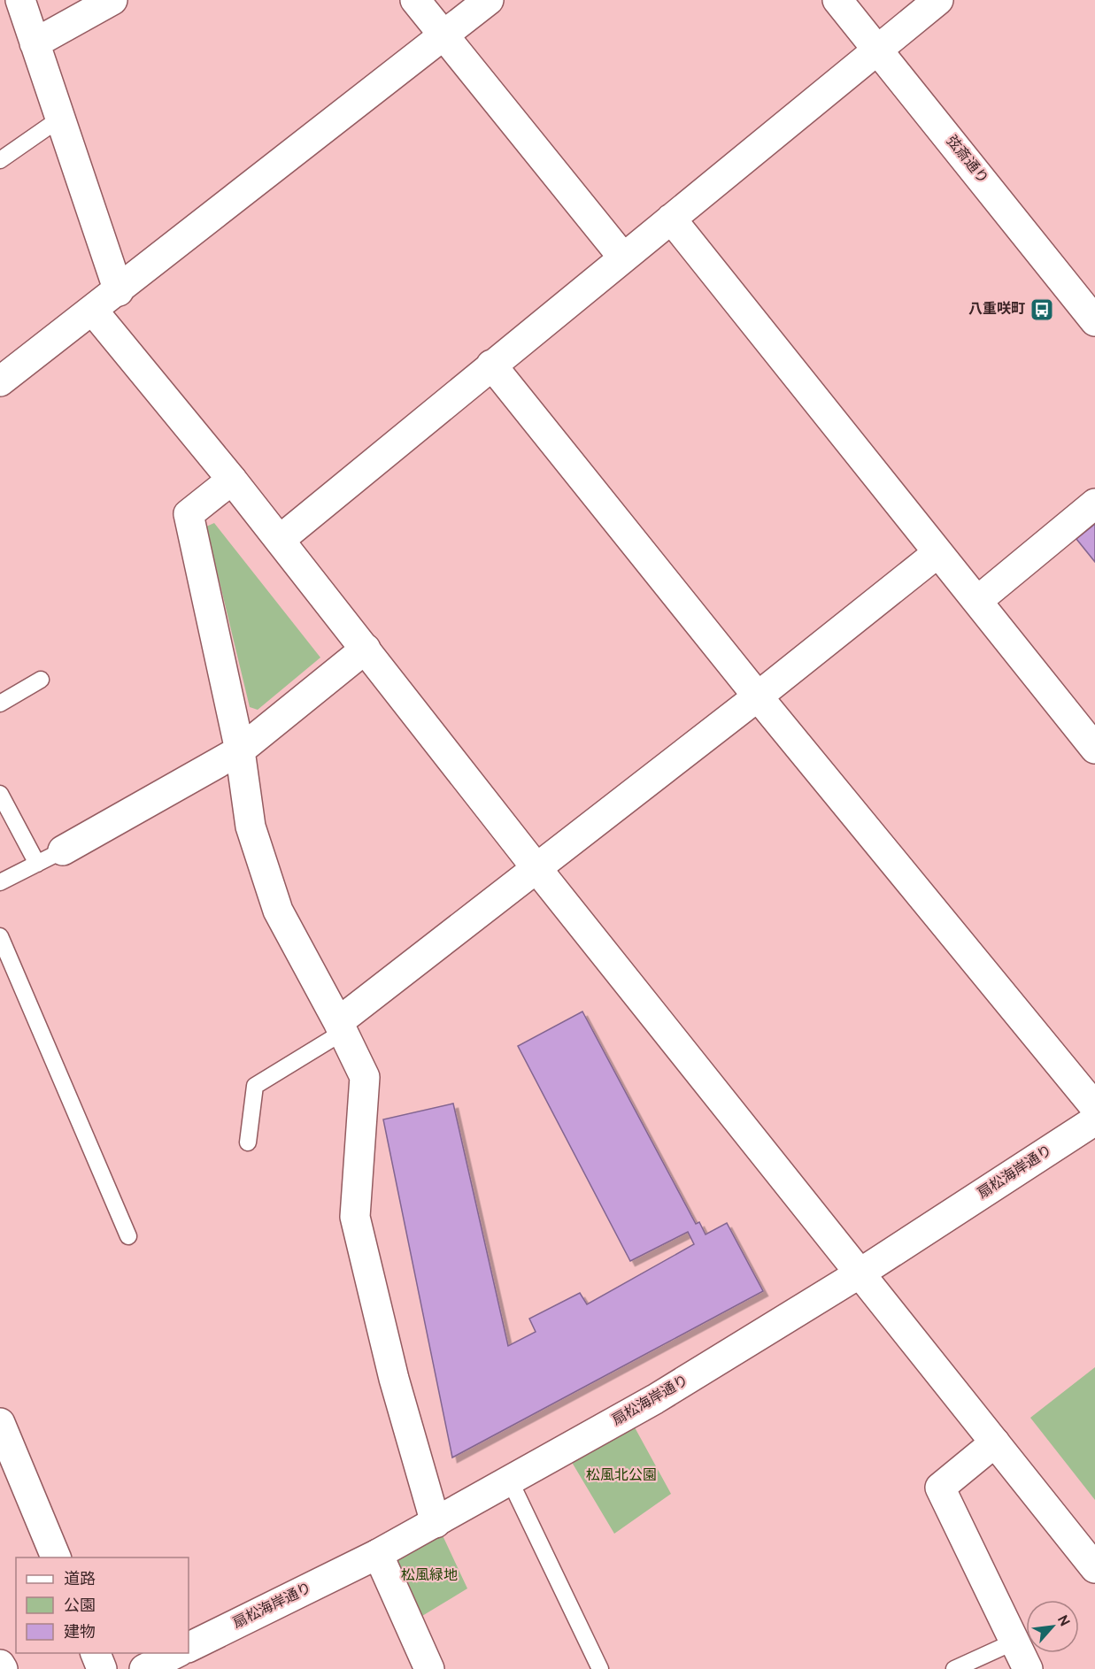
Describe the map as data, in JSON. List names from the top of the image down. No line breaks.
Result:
{"streets":{"street":["弦斎通り","扇松海岸通り"]},"parks":["松風北公園","松風緑地"],"places":{"bus stop":["八重咲町"]},"legend":["道路","公園","建物"],"north":"top right"}
